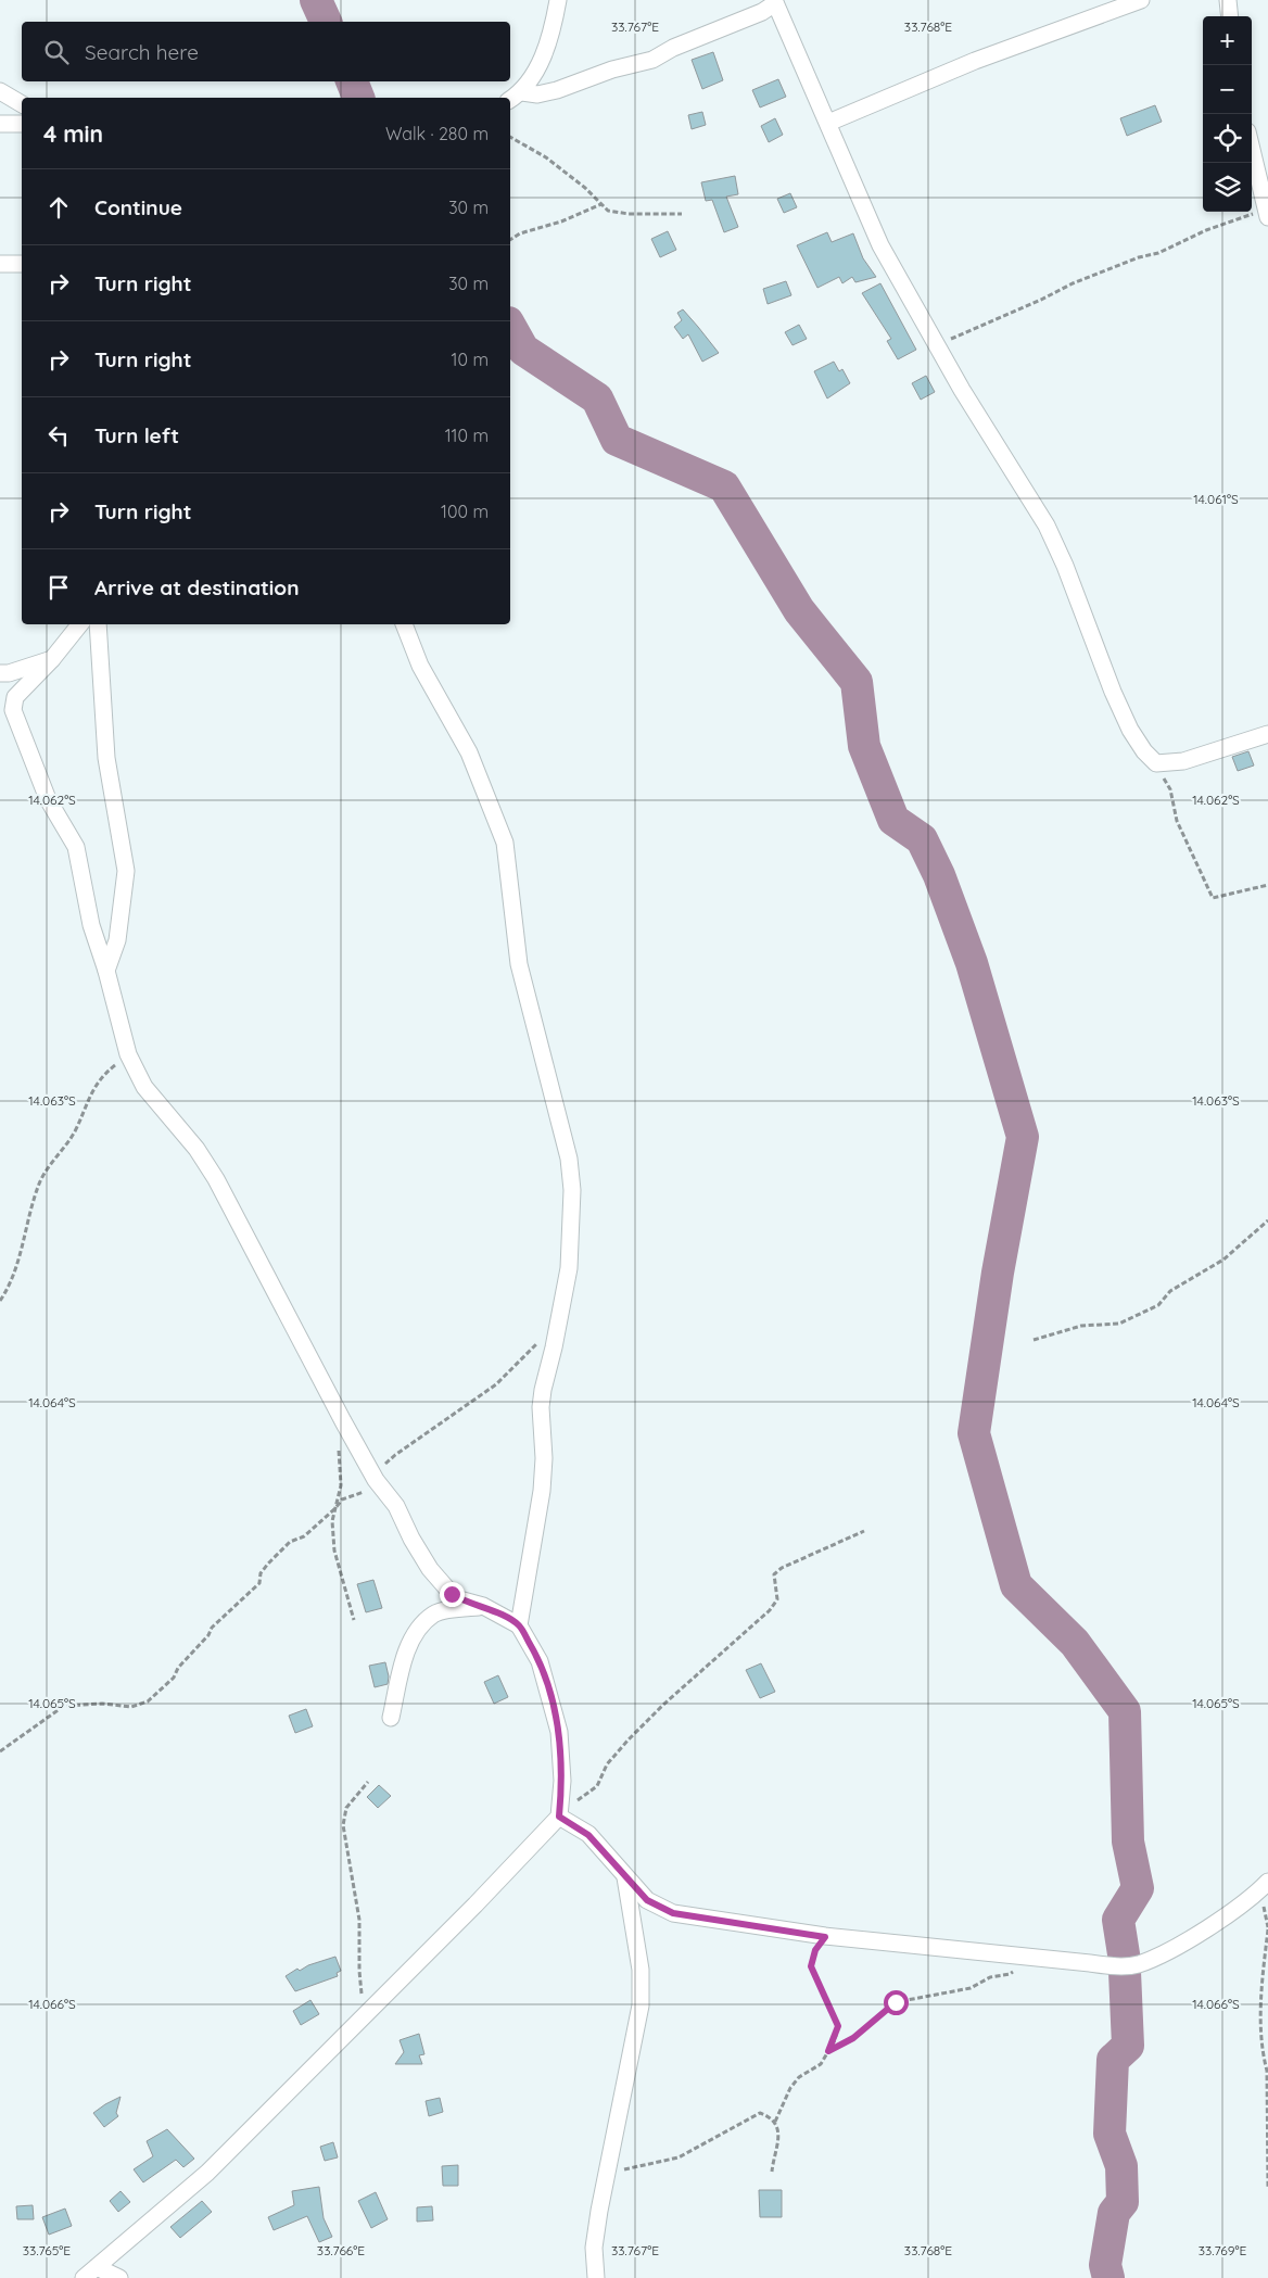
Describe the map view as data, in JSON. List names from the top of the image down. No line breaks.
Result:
{"page":{"map_buttons":["+","−"],"search":"Search here","heading":["4 min","Walk · 280 m"],"list":[["Continue","30 m"],["Turn right","30 m"],["Turn right","10 m"],["Turn left","110 m"],["Turn right","100 m"],"Arrive at destination"]},"coordinates":["33.767°E","33.768°E","14.061°S","14.062°S","14.063°S","14.064°S","14.065°S","14.066°S","33.765°E","33.766°E","33.769°E"]}
